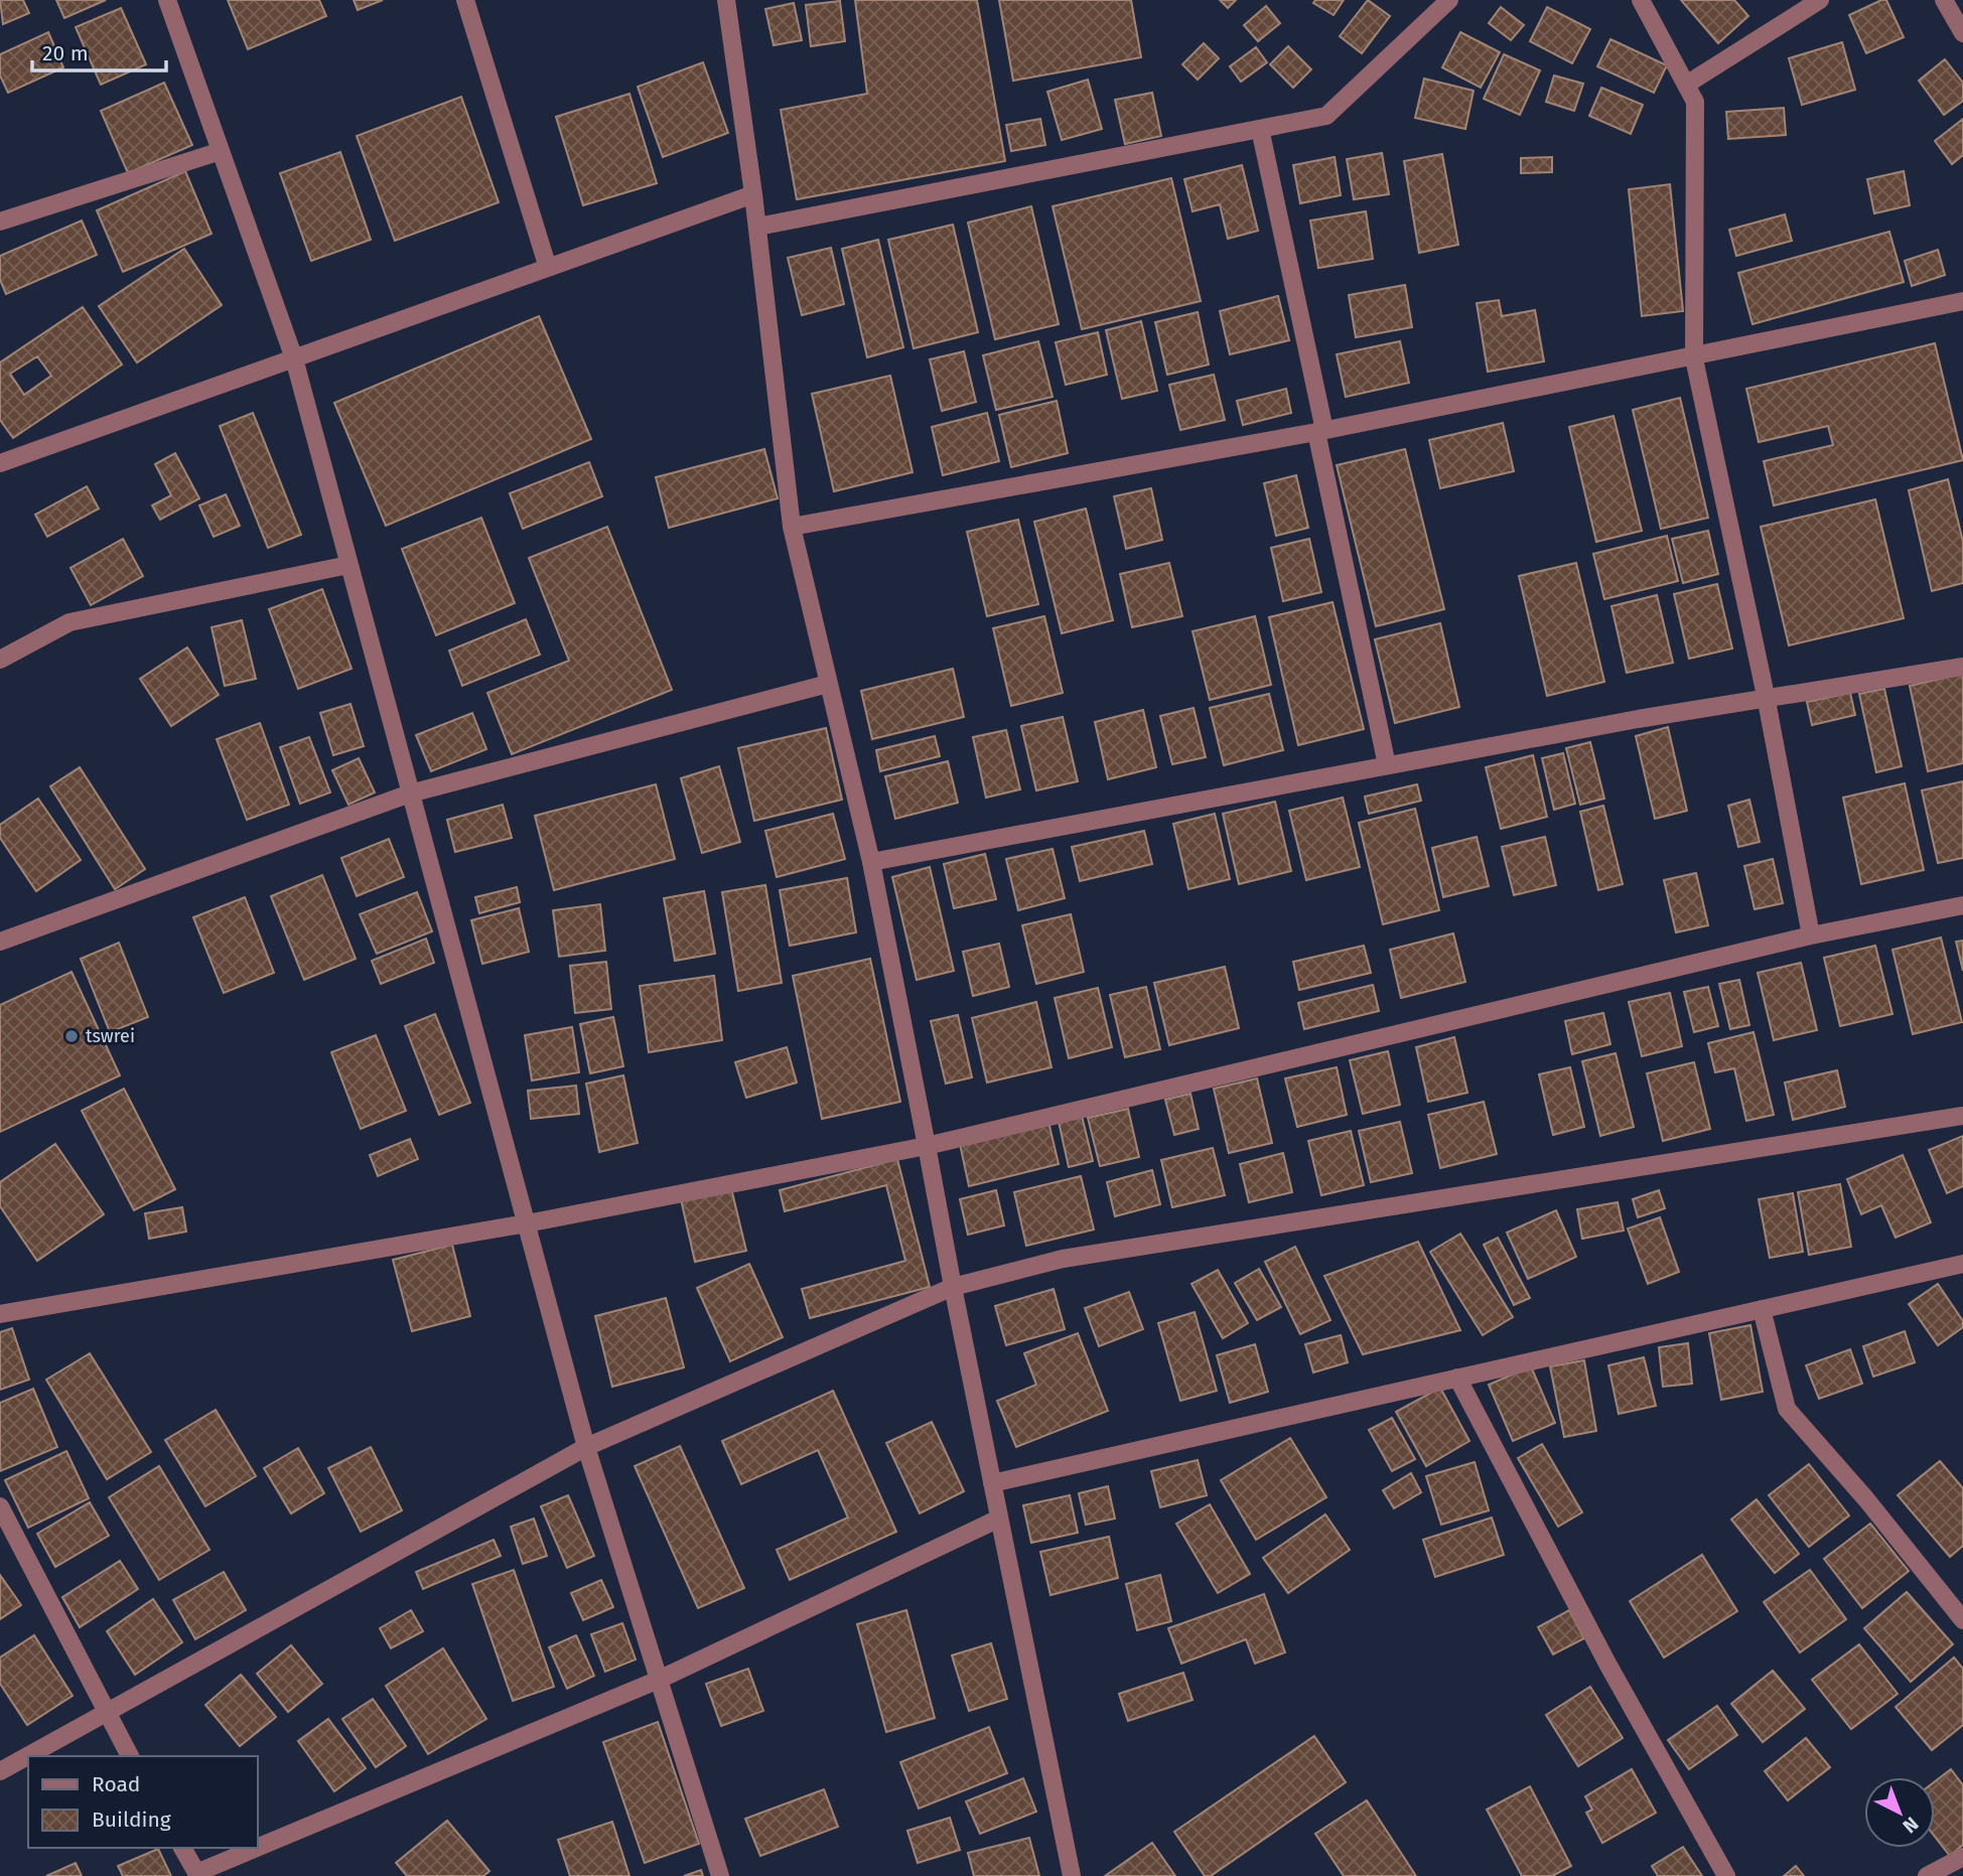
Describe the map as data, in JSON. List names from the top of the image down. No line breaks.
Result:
{"places":["tswrei"],"legend":["Road","Building"],"scale_bar":"20 m","north":"bottom right"}
